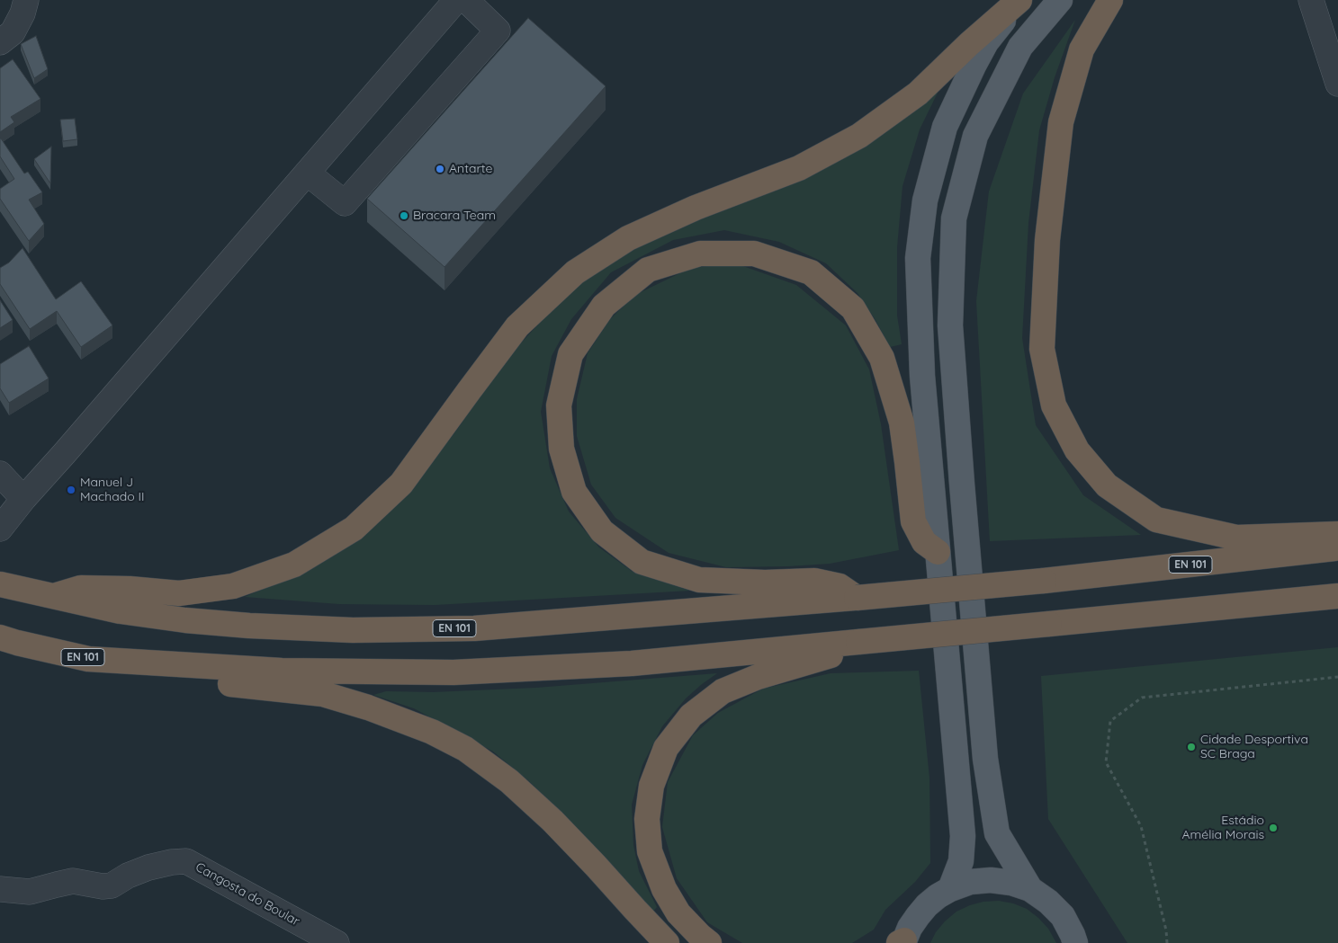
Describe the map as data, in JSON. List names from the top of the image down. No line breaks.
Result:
{"streets":{"highway":["EN 101"],"street":["Cangosta do Boular"]},"places":["Antarte","Bracara Team","Manuel J Machado II","Cidade Desportiva SC Braga","Estádio Amélia Morais"]}
